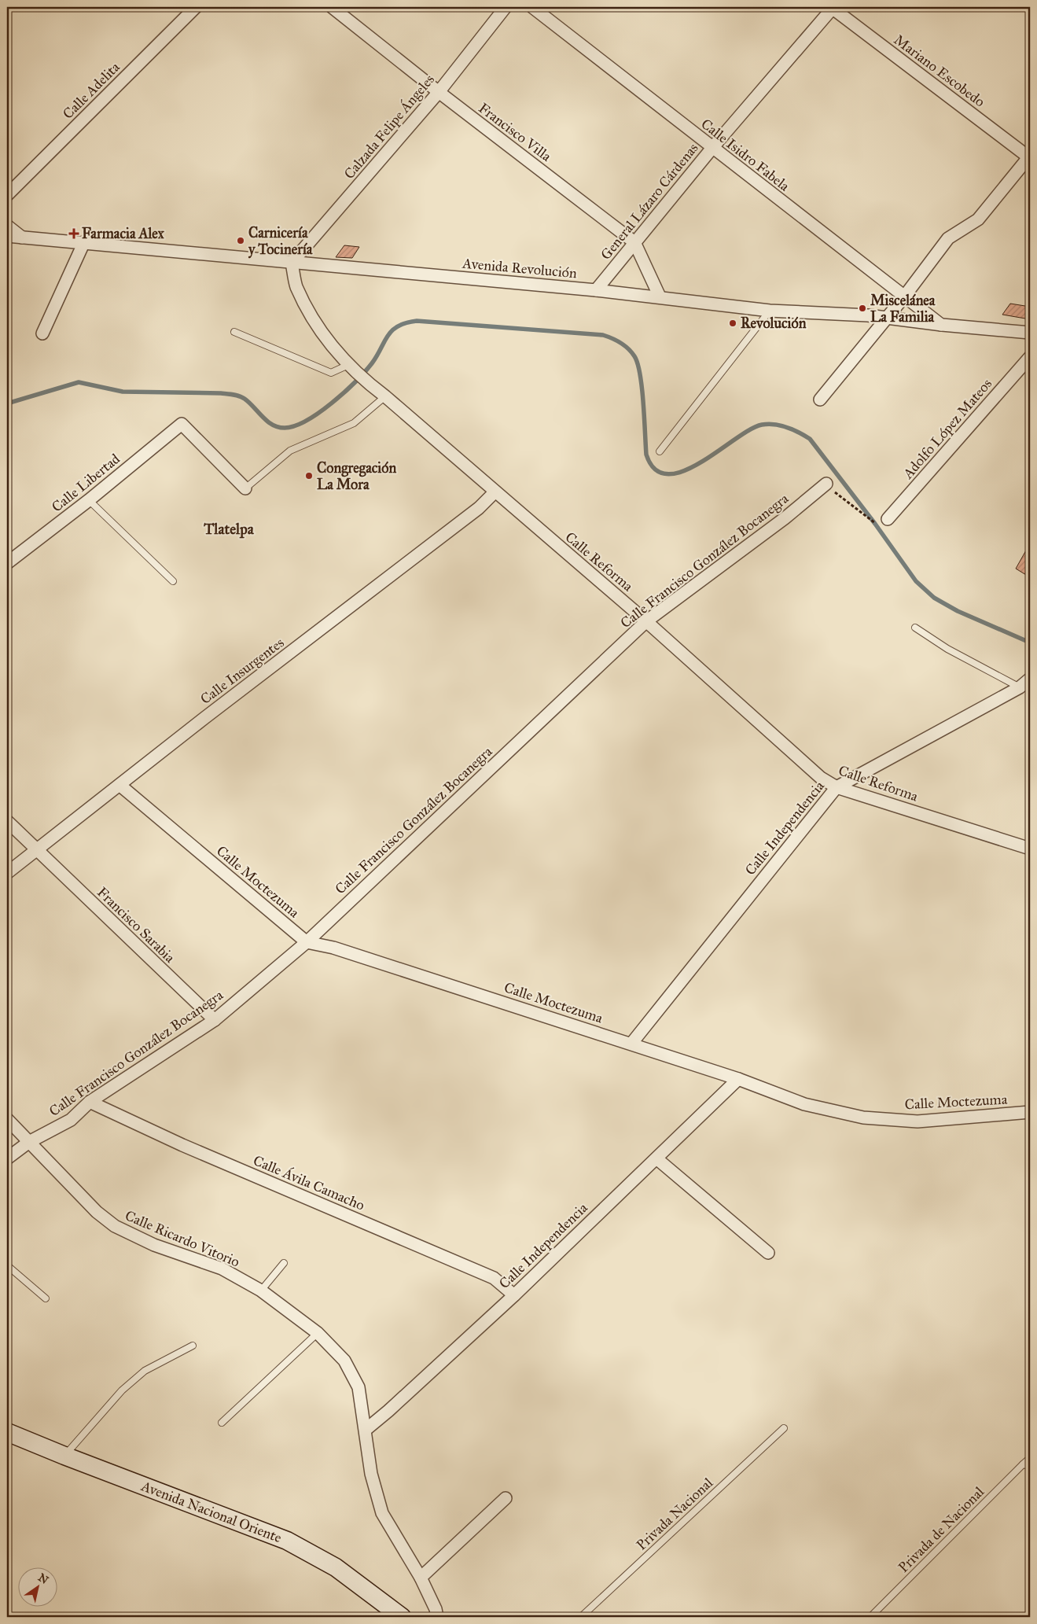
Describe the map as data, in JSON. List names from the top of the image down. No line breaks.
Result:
{"streets":{"street":["Mariano Escobedo","Calle Adelita","Calzada Felipe Ángeles","Francisco Villa","Calle Isidro Fabela","General Lázaro Cárdenas","Avenida Revolución","Adolfo López Mateos","Calle Libertad","Calle Francisco González Bocanegra","Calle Reforma","Calle Insurgentes","Calle Independencia","Calle Moctezuma","Francisco Sarabia","Calle Ávila Camacho","Calle Ricardo Vitorio","Avenida Nacional Oriente"],"lane":["Privada Nacional","Privada de Nacional"]},"crossings":[["Mariano Escobedo","General Lázaro Cárdenas"],["Calzada Felipe Ángeles","Francisco Villa"],["Calzada Felipe Ángeles","Avenida Revolución"],["Calzada Felipe Ángeles","Calle Reforma"],["Francisco Villa","General Lázaro Cárdenas"],["Francisco Villa","Avenida Revolución"],["Calle Isidro Fabela","General Lázaro Cárdenas"],["Calle Isidro Fabela","Avenida Revolución"],["General Lázaro Cárdenas","Avenida Revolución"],["Avenida Revolución","Calle Reforma"],["Calle Francisco González Bocanegra","Calle Reforma"],["Calle Francisco González Bocanegra","Calle Moctezuma"],["Calle Francisco González Bocanegra","Francisco Sarabia"],["Calle Francisco González Bocanegra","Calle Ávila Camacho"],["Calle Francisco González Bocanegra","Calle Ricardo Vitorio"],["Calle Reforma","Calle Insurgentes"],["Calle Reforma","Calle Independencia"],["Calle Insurgentes","Calle Moctezuma"],["Calle Insurgentes","Francisco Sarabia"],["Calle Independencia","Calle Moctezuma"],["Calle Independencia","Calle Ávila Camacho"],["Calle Independencia","Calle Ricardo Vitorio"]],"districts":["Tlatelpa"],"places":{"health":["Farmacia Alex"],"other":["Carnicería y Tocinería","Miscelánea La Familia","Revolución","Congregación La Mora"]},"north":"top right"}
